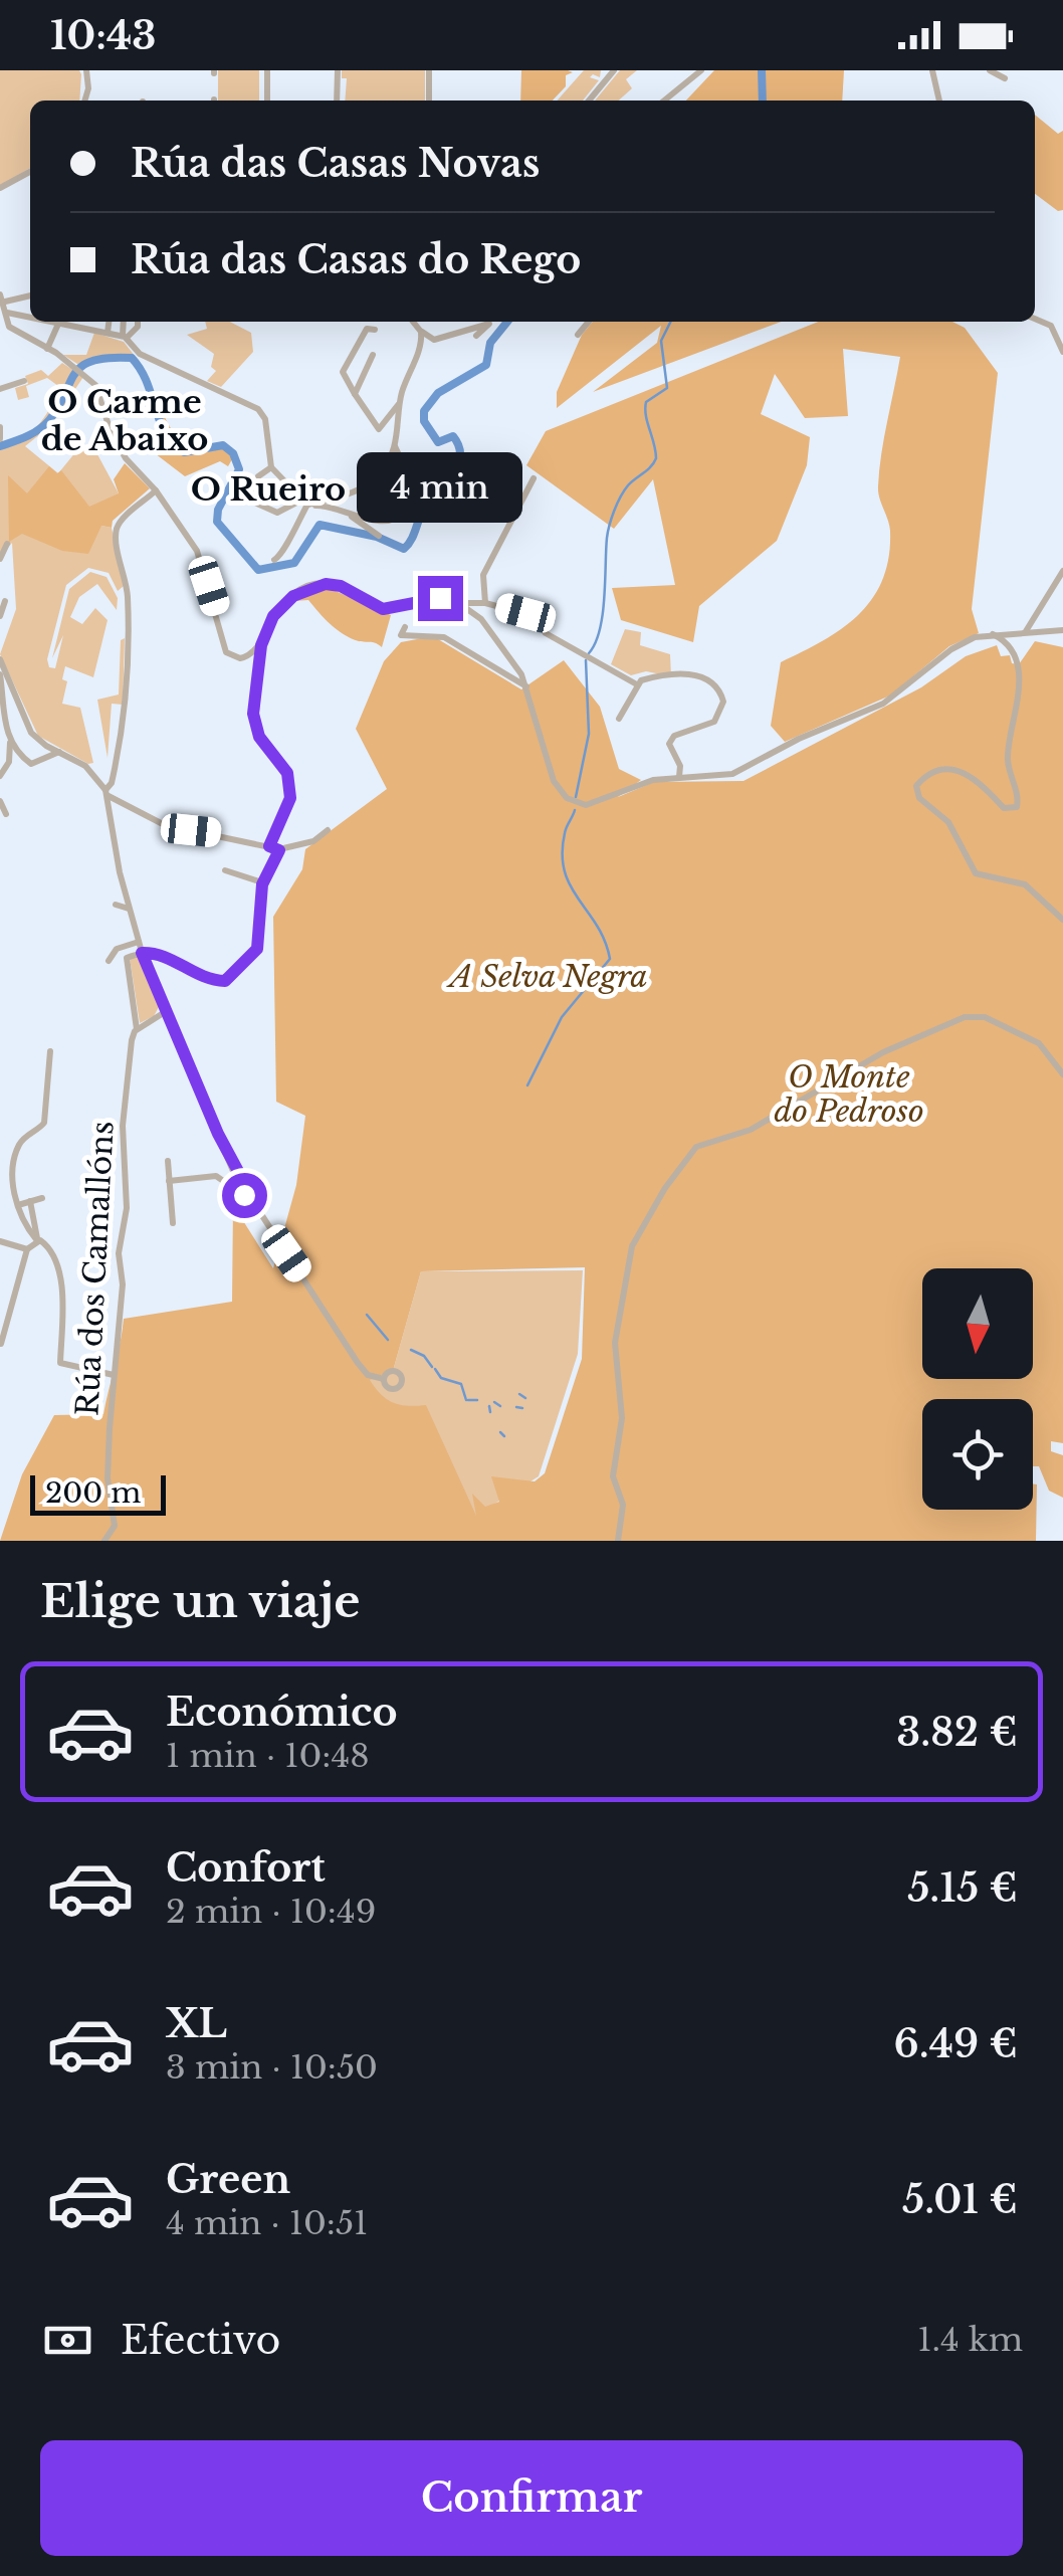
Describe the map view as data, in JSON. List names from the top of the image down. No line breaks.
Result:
{"streets":{"street":["Rúa dos Camallóns"]},"districts":["O Carme de Abaixo","O Rueiro"],"parks":["A Selva Negra","O Monte do Pedroso"],"scale_bar":"200 m","north":"bottom","page":{"status":"10:43","banner":["Rúa das Casas Novas","Rúa das Casas do Rego"],"bubble":"4 min","scale":"200 m","heading":"Elige un viaje","list":[{"name":"Económico","note":"1 min · 10:48","value":"3.82 €"},{"name":"Confort","note":"2 min · 10:49","value":"5.15 €"},{"name":"XL","note":"3 min · 10:50","value":"6.49 €"},{"name":"Green","note":"4 min · 10:51","value":"5.01 €"}],"pay":["Efectivo","1.4 km"],"buttons":"Confirmar"}}
